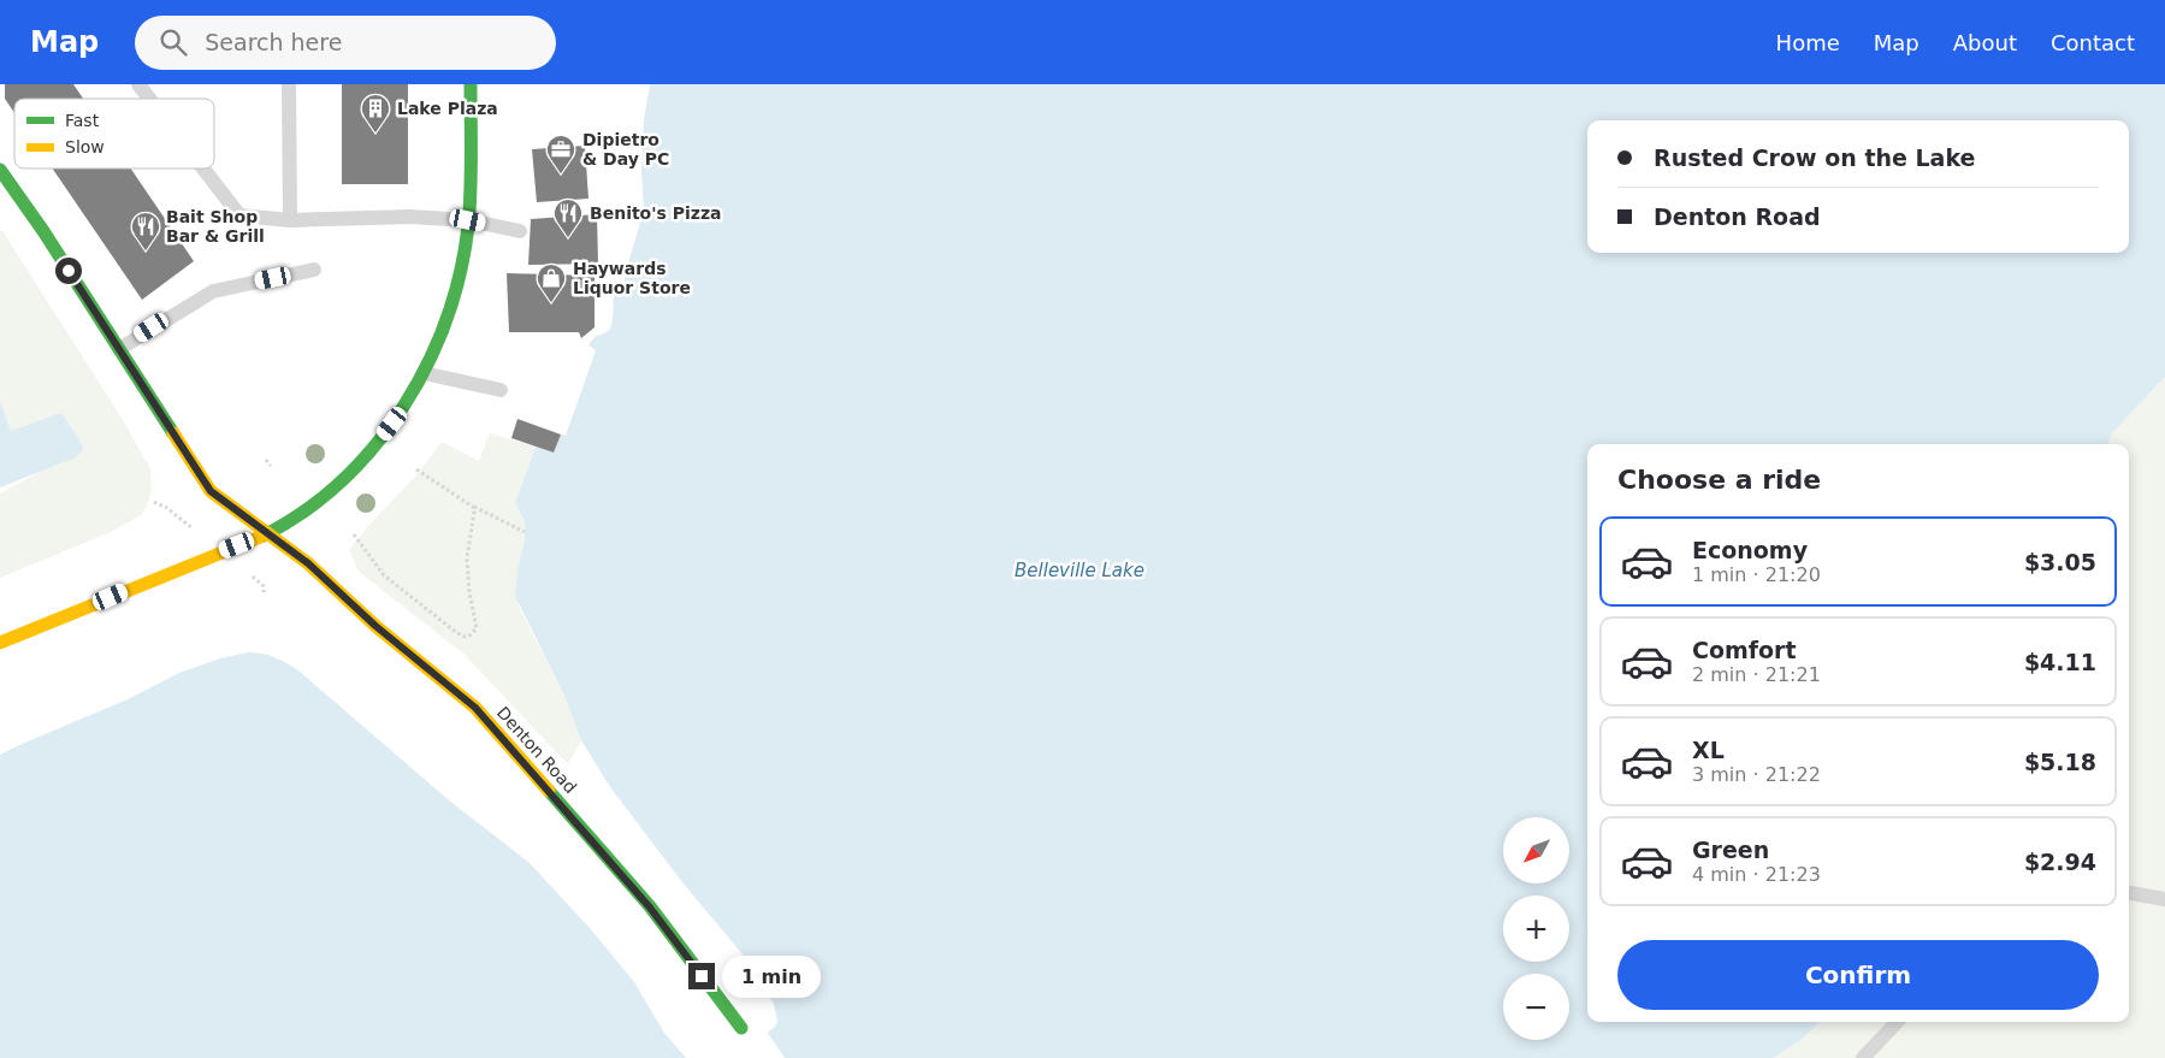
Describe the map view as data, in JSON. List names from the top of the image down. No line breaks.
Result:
{"streets":{"street":["Denton Road"]},"water":["Belleville Lake"],"places":{"building":["Lake Plaza"],"office":["Dipietro & Day PC"],"restaurant":["Benito's Pizza","Bait Shop Bar & Grill"],"shop":["Haywards Liquor Store"]},"legend":["Fast","Slow"],"north":"bottom left","page":{"header":"Map","search":"Search here","nav":["Home","Map","About","Contact"],"banner":["Rusted Crow on the Lake","Denton Road"],"heading":"Choose a ride","list":[{"name":"Economy","note":"1 min · 21:20","value":"$3.05"},{"name":"Comfort","note":"2 min · 21:21","value":"$4.11"},{"name":"XL","note":"3 min · 21:22","value":"$5.18"},{"name":"Green","note":"4 min · 21:23","value":"$2.94"}],"map_buttons":["+","−"],"buttons":"Confirm","bubble":"1 min"}}
